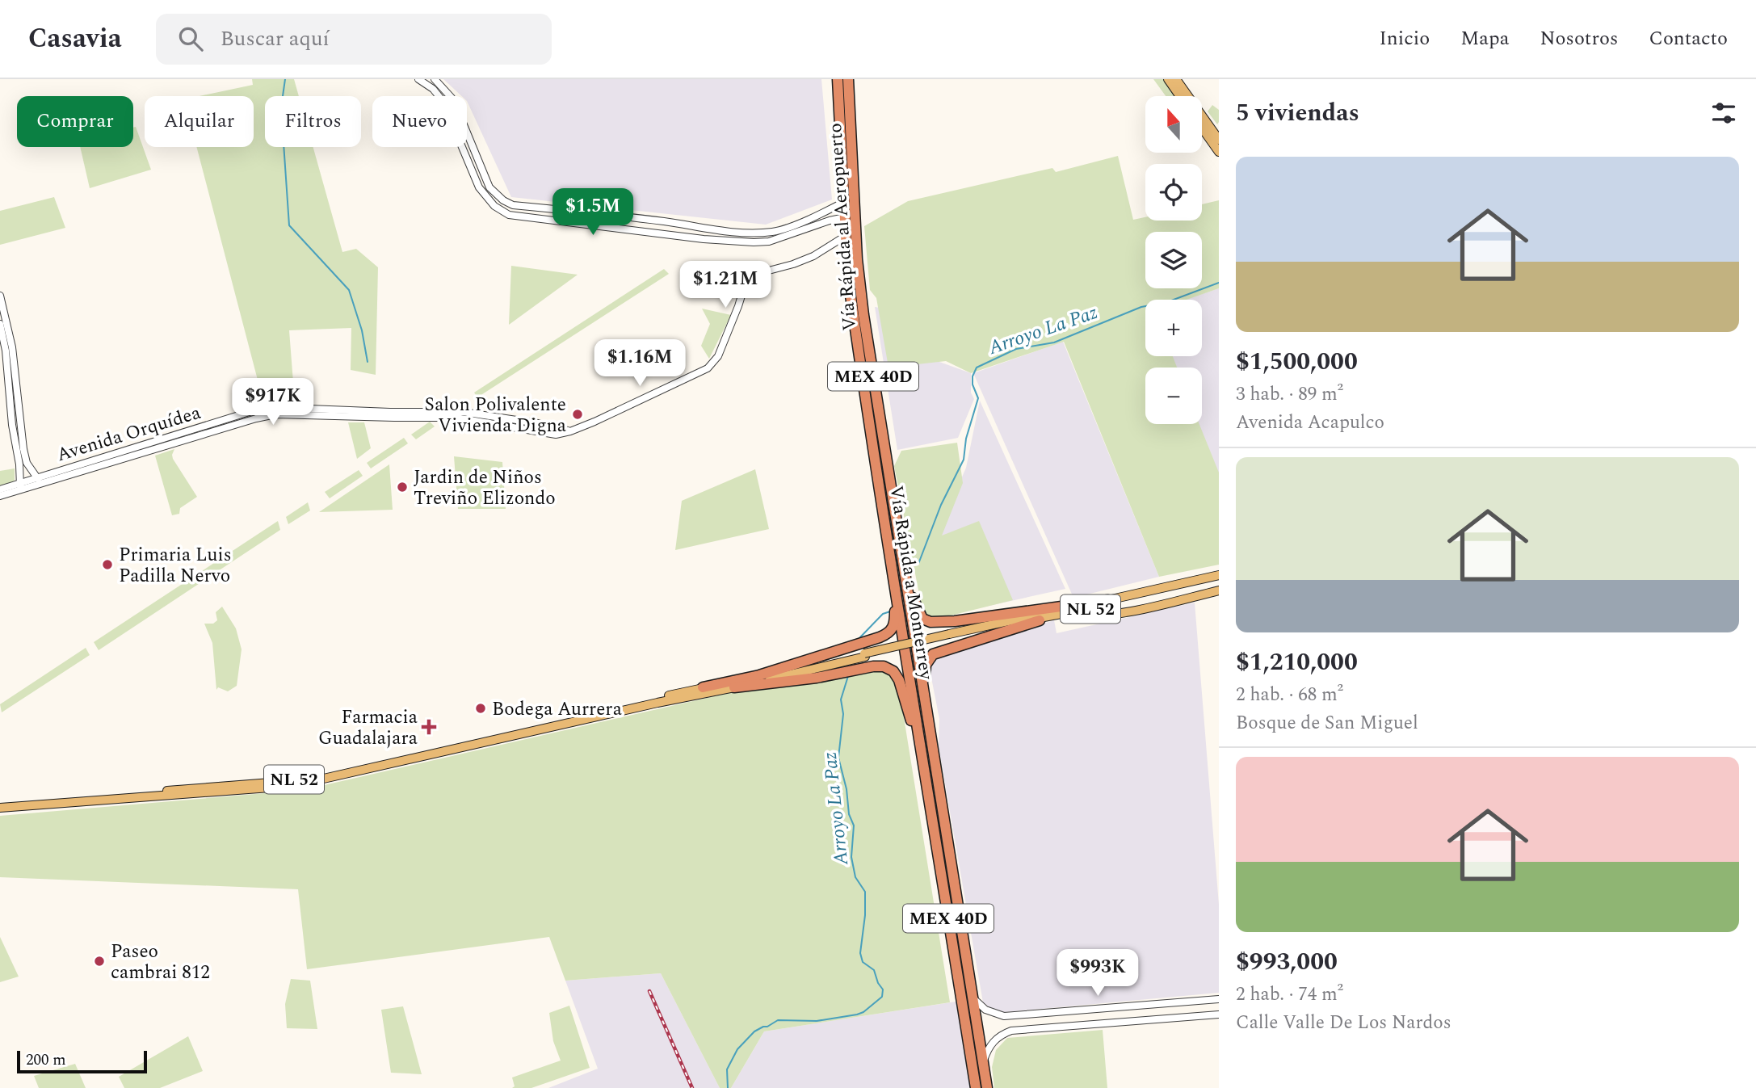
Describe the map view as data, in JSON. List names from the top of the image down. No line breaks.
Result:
{"streets":{"highway":["Vía Rápida al Aeropuerto","MEX 40D","Vía Rápida a Monterrey"],"main road":["NL 52"],"street":["Avenida Orquídea"]},"crossings":[["Vía Rápida al Aeropuerto","MEX 40D"],["Avenida Orquídea","Vía Rápida a Monterrey"]],"water":["Arroyo La Paz"],"places":{"other":["Salon Polivalente Vivienda Digna","Jardin de Niños Treviño Elizondo","Primaria Luis Padilla Nervo","Bodega Aurrera","Paseo cambrai 812"],"health":["Farmacia Guadalajara"]},"scale_bar":"200 m","north":"top","page":{"header":"Casavia","search":"Buscar aquí","nav":["Inicio","Mapa","Nosotros","Contacto"],"heading":"5 viviendas","map_buttons":["+","−"],"chip":["Comprar","Alquilar","Filtros","Nuevo"],"list":[{"name":"$1,500,000","note":"3 hab. · 89 m² · Avenida Acapulco"},{"name":"$1,210,000","note":"2 hab. · 68 m² · Bosque de San Miguel"},{"name":"$993,000","note":"2 hab. · 74 m² · Calle Valle De Los Nardos"}],"price":["$1.5M","$1.21M","$1.16M","$917K","$993K"],"scale":"200 m"}}
